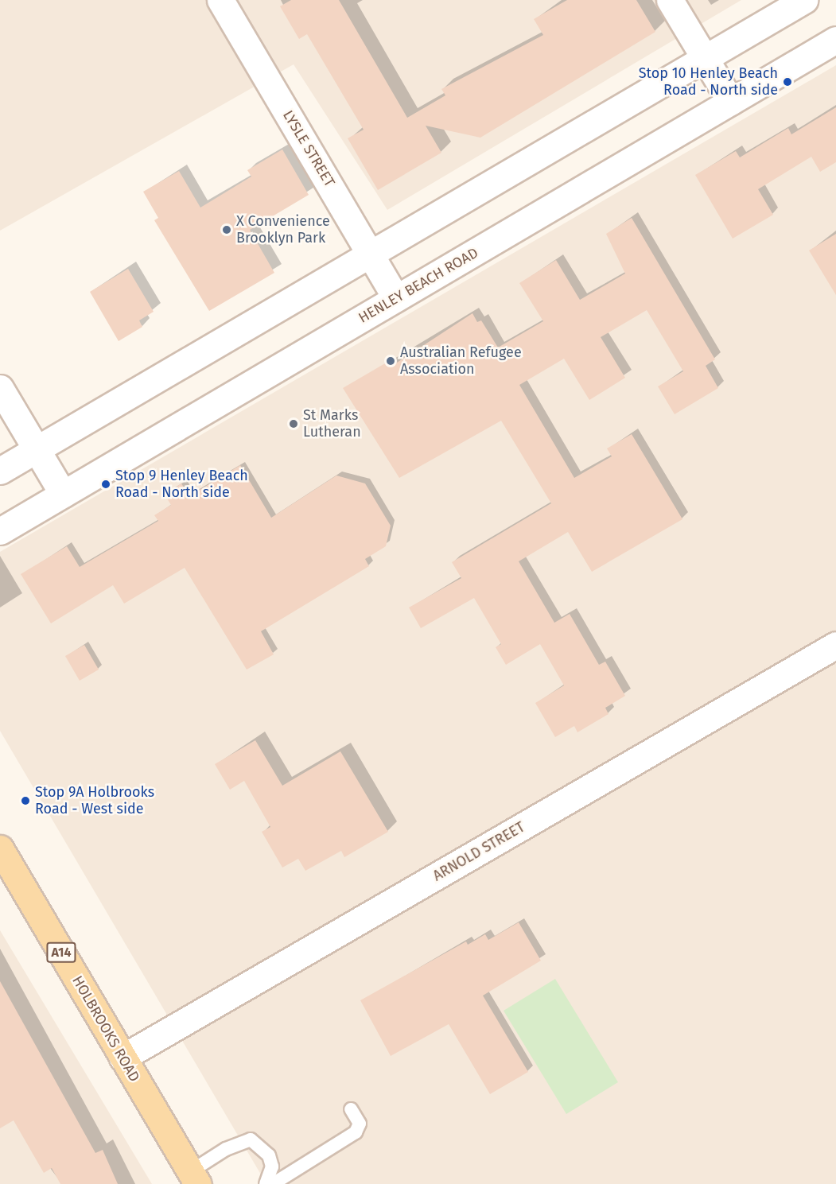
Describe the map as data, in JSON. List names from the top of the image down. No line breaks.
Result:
{"streets":{"main road":["LYSLE STREET","HENLEY BEACH ROAD","ARNOLD STREET","A14","HOLBROOKS ROAD"]},"crossings":[["LYSLE STREET","HENLEY BEACH ROAD"],["ARNOLD STREET","HOLBROOKS ROAD"]],"places":["Stop 10 Henley Beach Road - North side","X Convenience Brooklyn Park","Australian Refugee Association","St Marks Lutheran","Stop 9 Henley Beach Road - North side","Stop 9A Holbrooks Road - West side"]}
